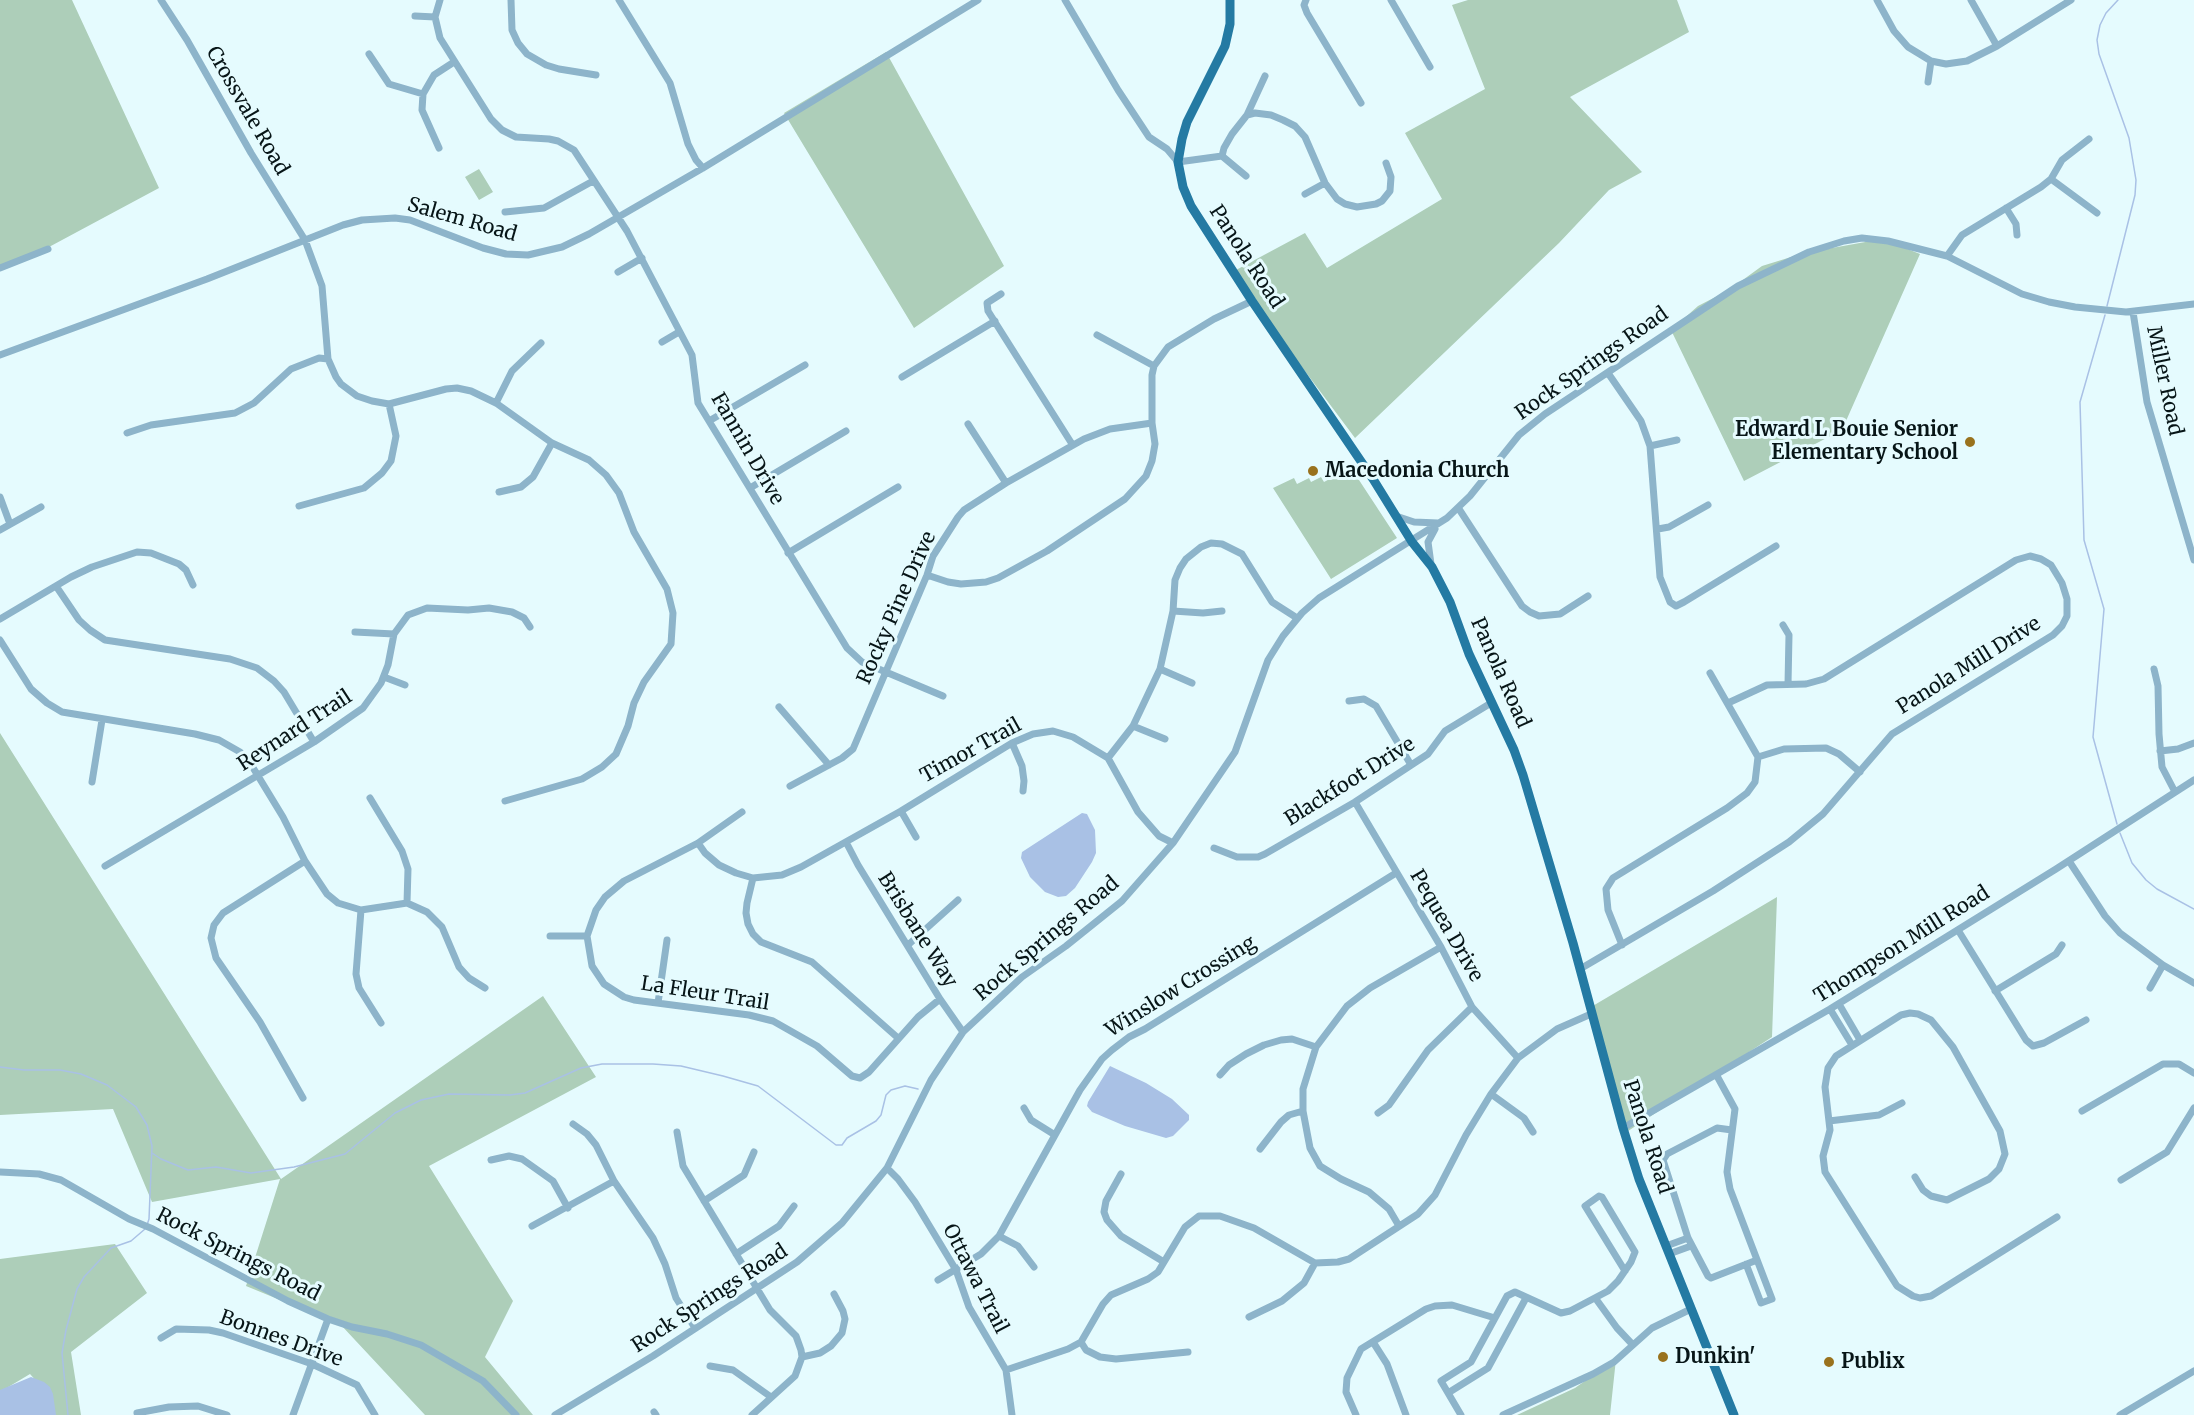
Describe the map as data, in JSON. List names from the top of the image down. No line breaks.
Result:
{"streets":{"main road":["Panola Road"],"street":["Crossvale Road","Salem Road","Rock Springs Road","Miller Road","Fannin Drive","Rocky Pine Drive","Panola Mill Drive","Reynard Trail","Timor Trail","Blackfoot Drive","Pequea Drive","Brisbane Way","Thompson Mill Road","Winslow Crossing","La Fleur Trail","Ottawa Trail","Bonnes Drive"]},"crossings":[["Crossvale Road","Salem Road"],["Salem Road","Fannin Drive"],["Panola Road","Rock Springs Road"],["Panola Road","Panola Mill Drive"],["Panola Road","Blackfoot Drive"],["Panola Road","Thompson Mill Road"],["Rock Springs Road","Miller Road"],["Rock Springs Road","Timor Trail"],["Rock Springs Road","Brisbane Way"],["Rock Springs Road","Ottawa Trail"],["Fannin Drive","Rocky Pine Drive"],["Timor Trail","Brisbane Way"],["Blackfoot Drive","Pequea Drive"],["Pequea Drive","Winslow Crossing"],["Brisbane Way","La Fleur Trail"],["Winslow Crossing","Ottawa Trail"]],"places":["Edward L Bouie Senior Elementary School","Macedonia Church","Dunkin'","Publix"]}
